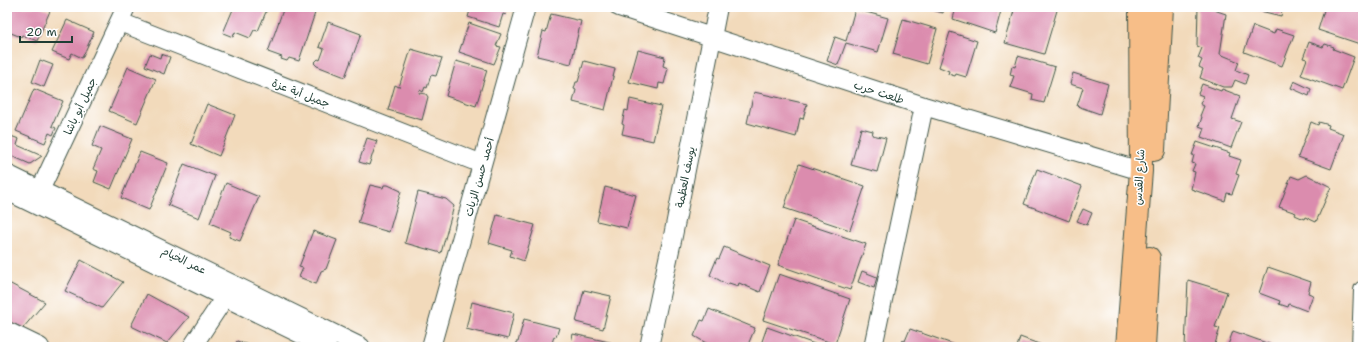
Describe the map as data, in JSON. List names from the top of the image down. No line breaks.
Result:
{"streets":{"main road":["شارع القدس"],"street":["طلعت حرب","جميل أبة عزة","جميل أبو باشا","أحمد حسن الزيات","يوسف العظمة","عمر الخيام"]},"crossings":[["طلعت حرب","يوسف العظمة"],["طلعت حرب","شارع القدس"],["جميل أبة عزة","جميل أبو باشا"],["جميل أبة عزة","أحمد حسن الزيات"],["جميل أبو باشا","عمر الخيام"]],"scale_bar":"20 m"}
